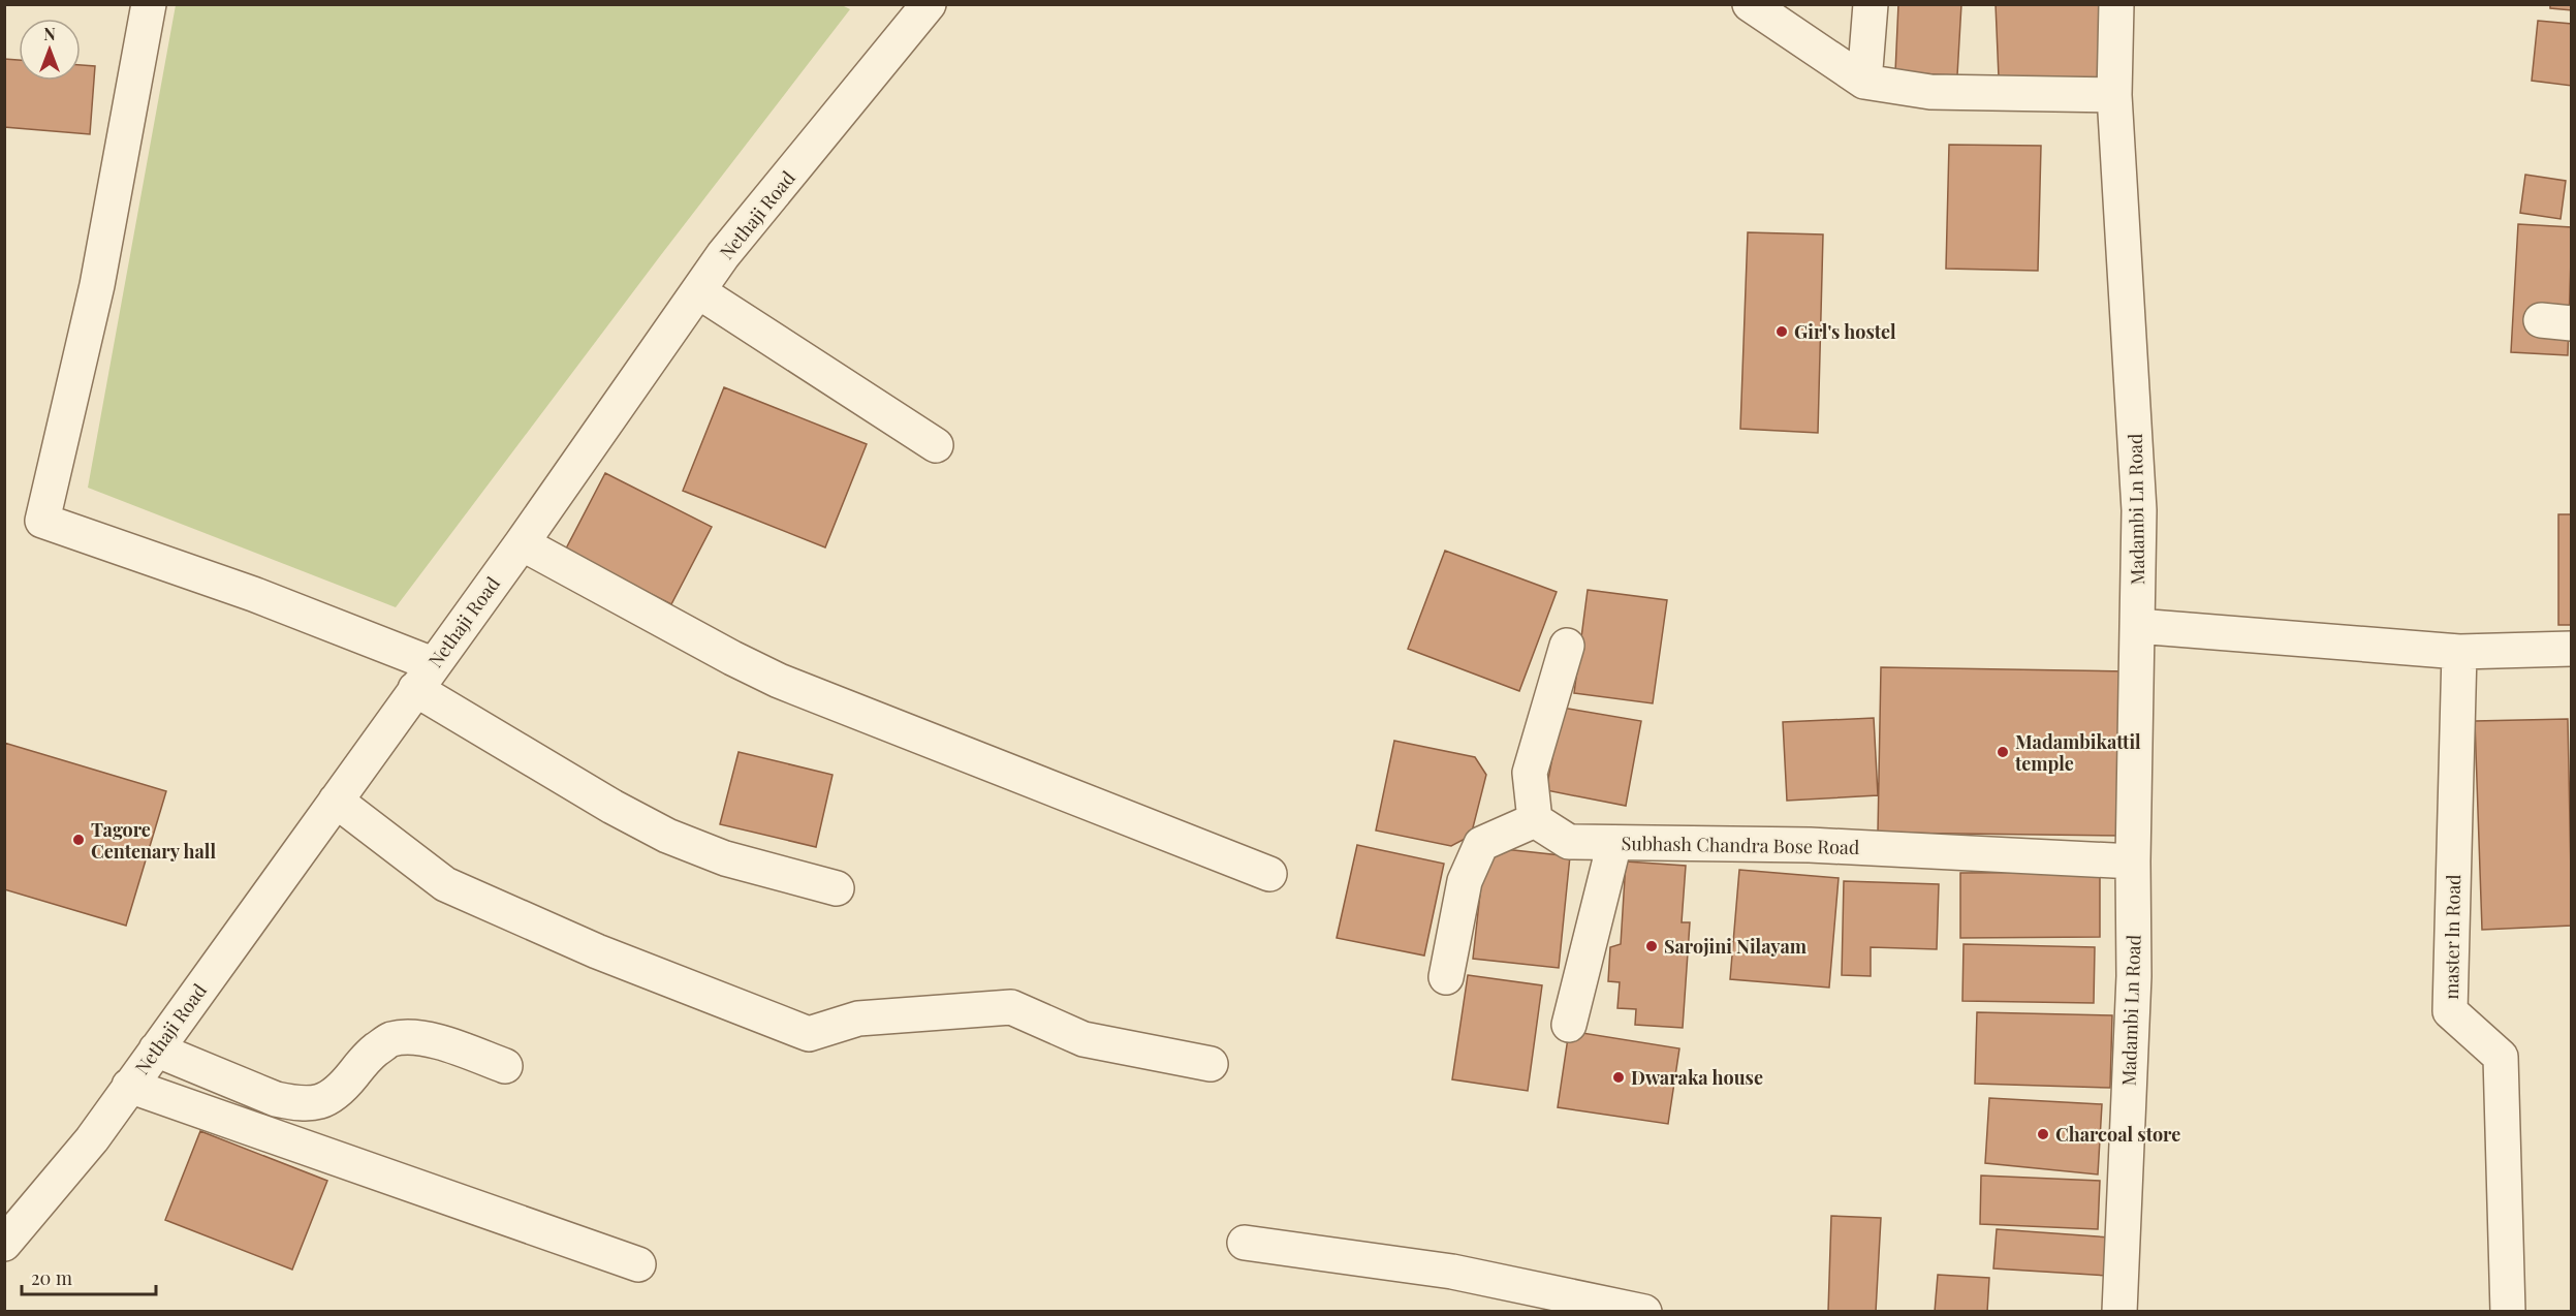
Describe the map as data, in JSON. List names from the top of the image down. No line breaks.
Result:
{"streets":{"street":["Nethaji Road","Madambi Ln Road","Subhash Chandra Bose Road","master ln Road"]},"crossings":[["Madambi Ln Road","Subhash Chandra Bose Road"]],"places":["Girl's hostel","Madambikattil temple","Tagore Centenary hall","Sarojini Nilayam","Dwaraka house","Charcoal store"],"scale_bar":"20 m","north":"top"}
